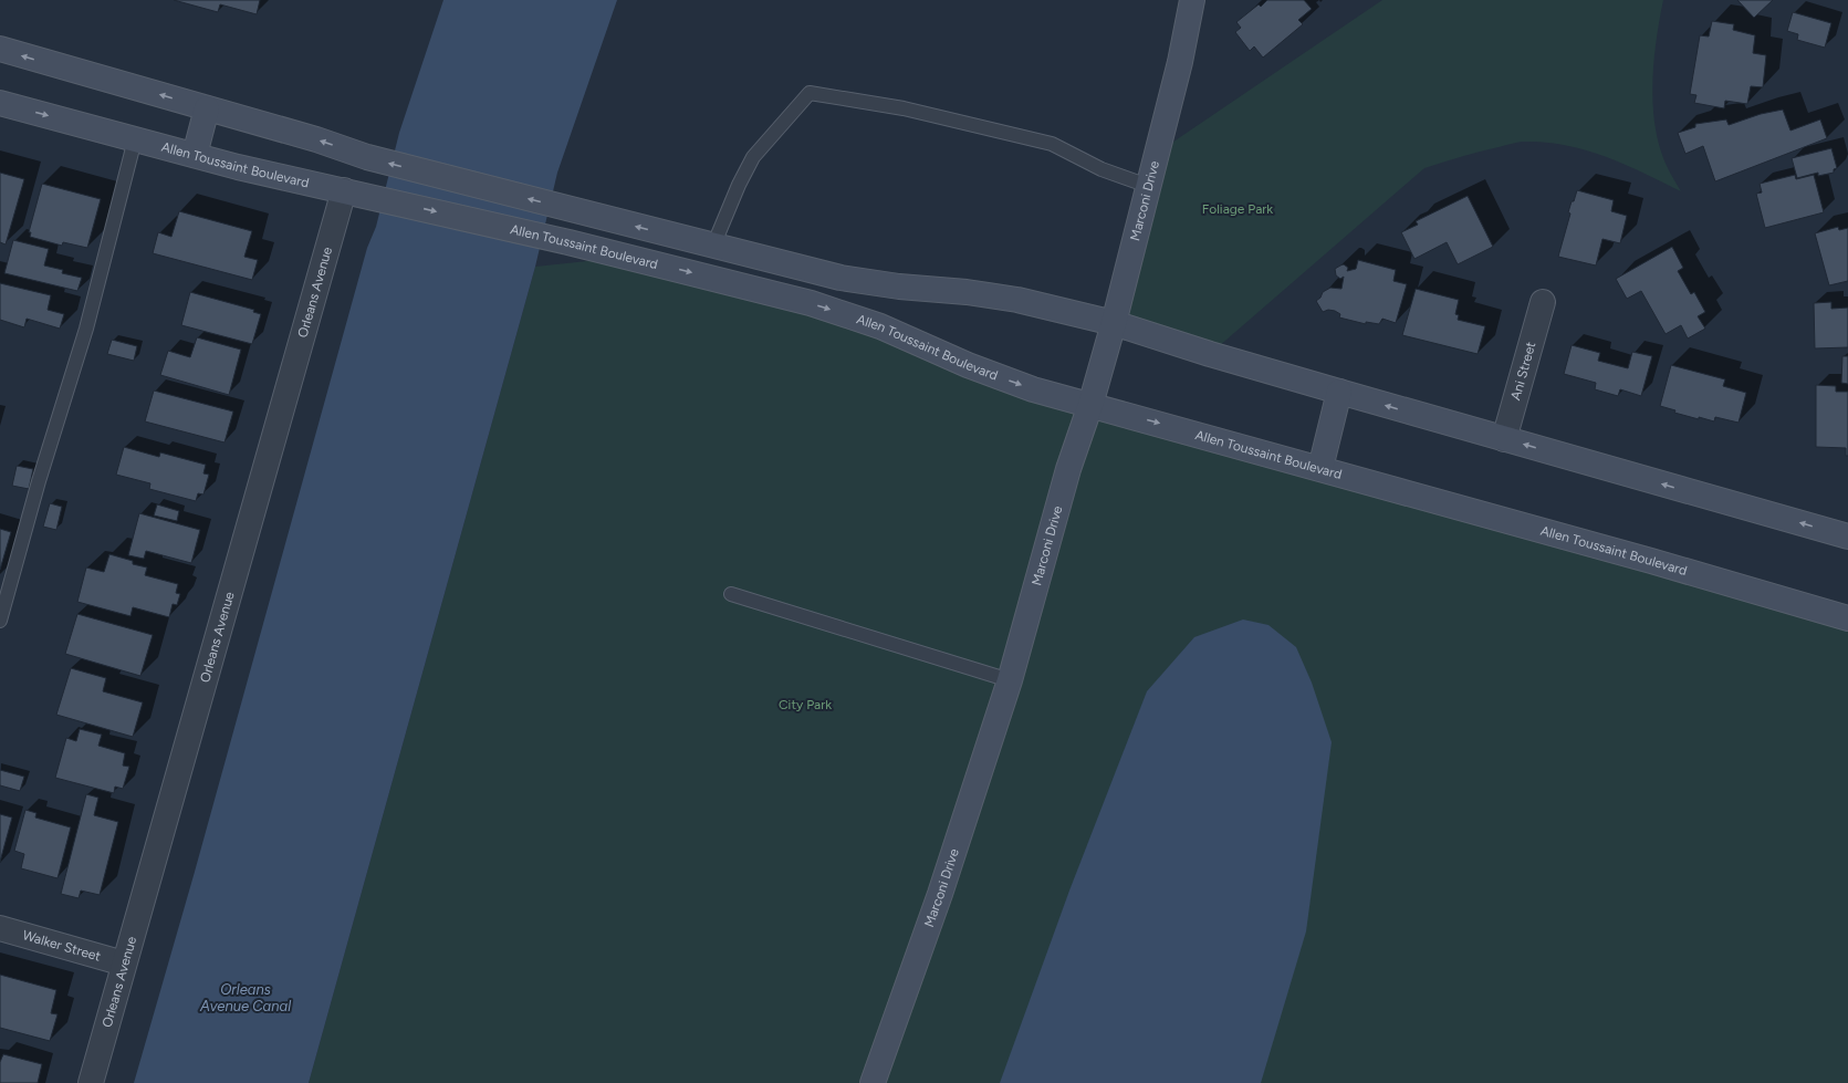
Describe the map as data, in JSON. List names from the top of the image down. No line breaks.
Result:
{"streets":{"main road":["Allen Toussaint Boulevard","Marconi Drive"],"street":["Orleans Avenue","Ani Street","Walker Street"]},"crossings":[["Allen Toussaint Boulevard","Marconi Drive"],["Allen Toussaint Boulevard","Orleans Avenue"],["Orleans Avenue","Walker Street"]],"water":["Orleans Avenue Canal"],"parks":["Foliage Park","City Park"]}
